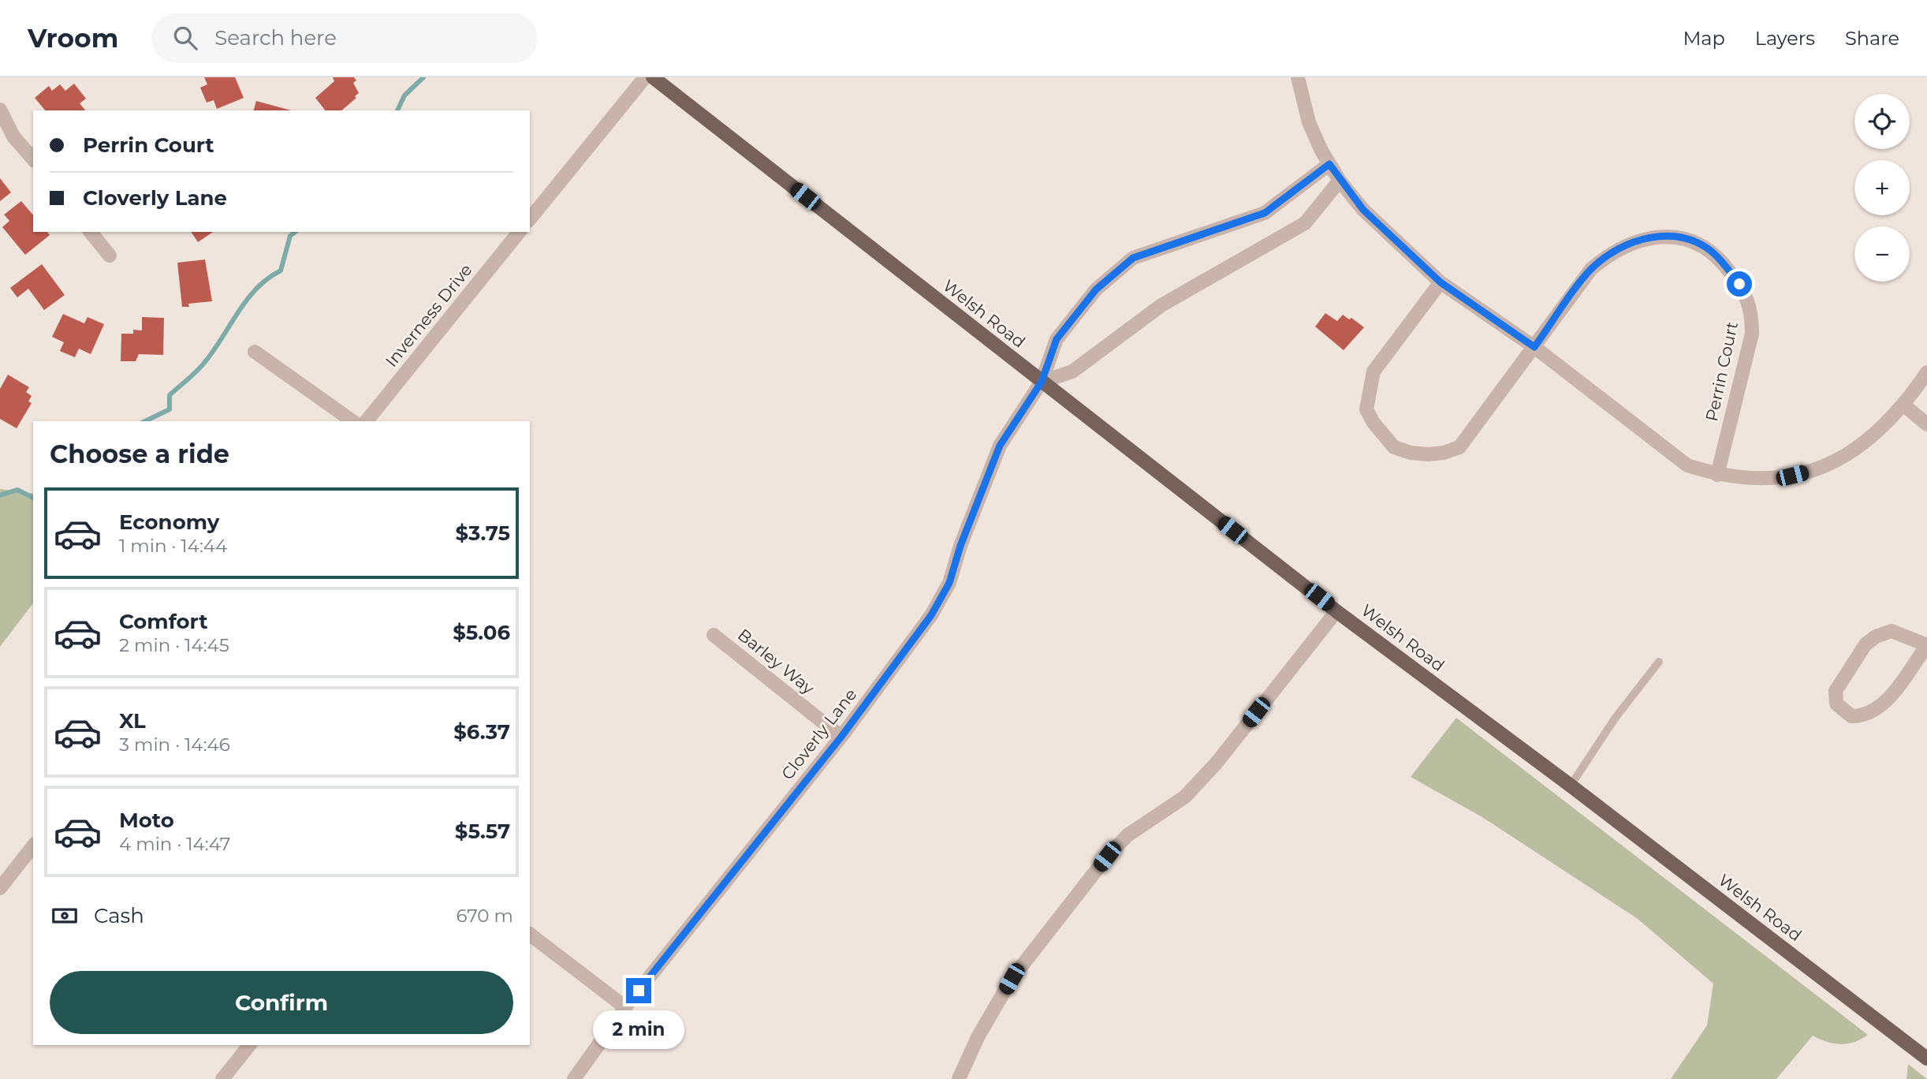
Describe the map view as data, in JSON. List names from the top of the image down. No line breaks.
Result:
{"streets":{"main road":["Welsh Road"],"street":["Inverness Drive","Perrin Court","Barley Way","Cloverly Lane"]},"crossings":[["Welsh Road","Cloverly Lane"],["Barley Way","Cloverly Lane"]],"page":{"header":"Vroom","search":"Search here","nav":["Map","Layers","Share"],"map_buttons":["+","−"],"banner":["Perrin Court","Cloverly Lane"],"heading":"Choose a ride","list":[{"name":"Economy","note":"1 min · 14:44","value":"$3.75"},{"name":"Comfort","note":"2 min · 14:45","value":"$5.06"},{"name":"XL","note":"3 min · 14:46","value":"$6.37"},{"name":"Moto","note":"4 min · 14:47","value":"$5.57"}],"pay":["Cash","670 m"],"buttons":"Confirm","bubble":"2 min"}}
